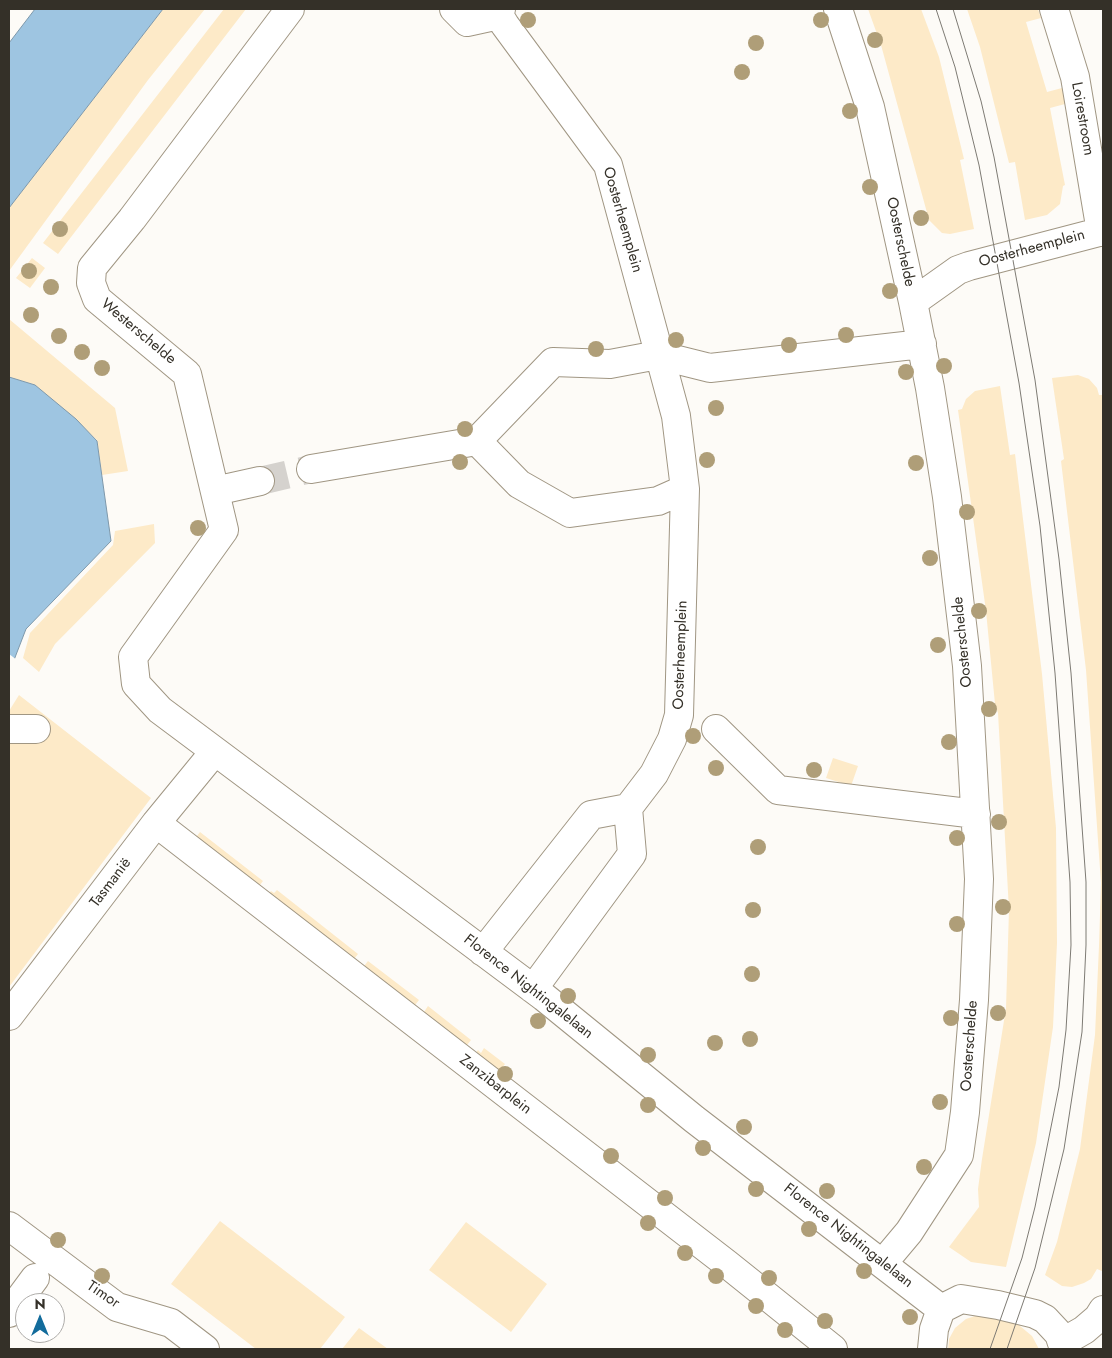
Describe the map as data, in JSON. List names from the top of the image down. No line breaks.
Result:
{"streets":{"street":["Loirestroom","Oosterheemplein","Oosterschelde","Westerschelde","Tasmanië","Florence Nightingalelaan","Zanzibarplein","Timor"]},"crossings":[["Loirestroom","Oosterheemplein"],["Oosterheemplein","Oosterschelde"],["Oosterschelde","Florence Nightingalelaan"],["Westerschelde","Florence Nightingalelaan"],["Tasmanië","Florence Nightingalelaan"],["Tasmanië","Zanzibarplein"]],"north":"top"}
